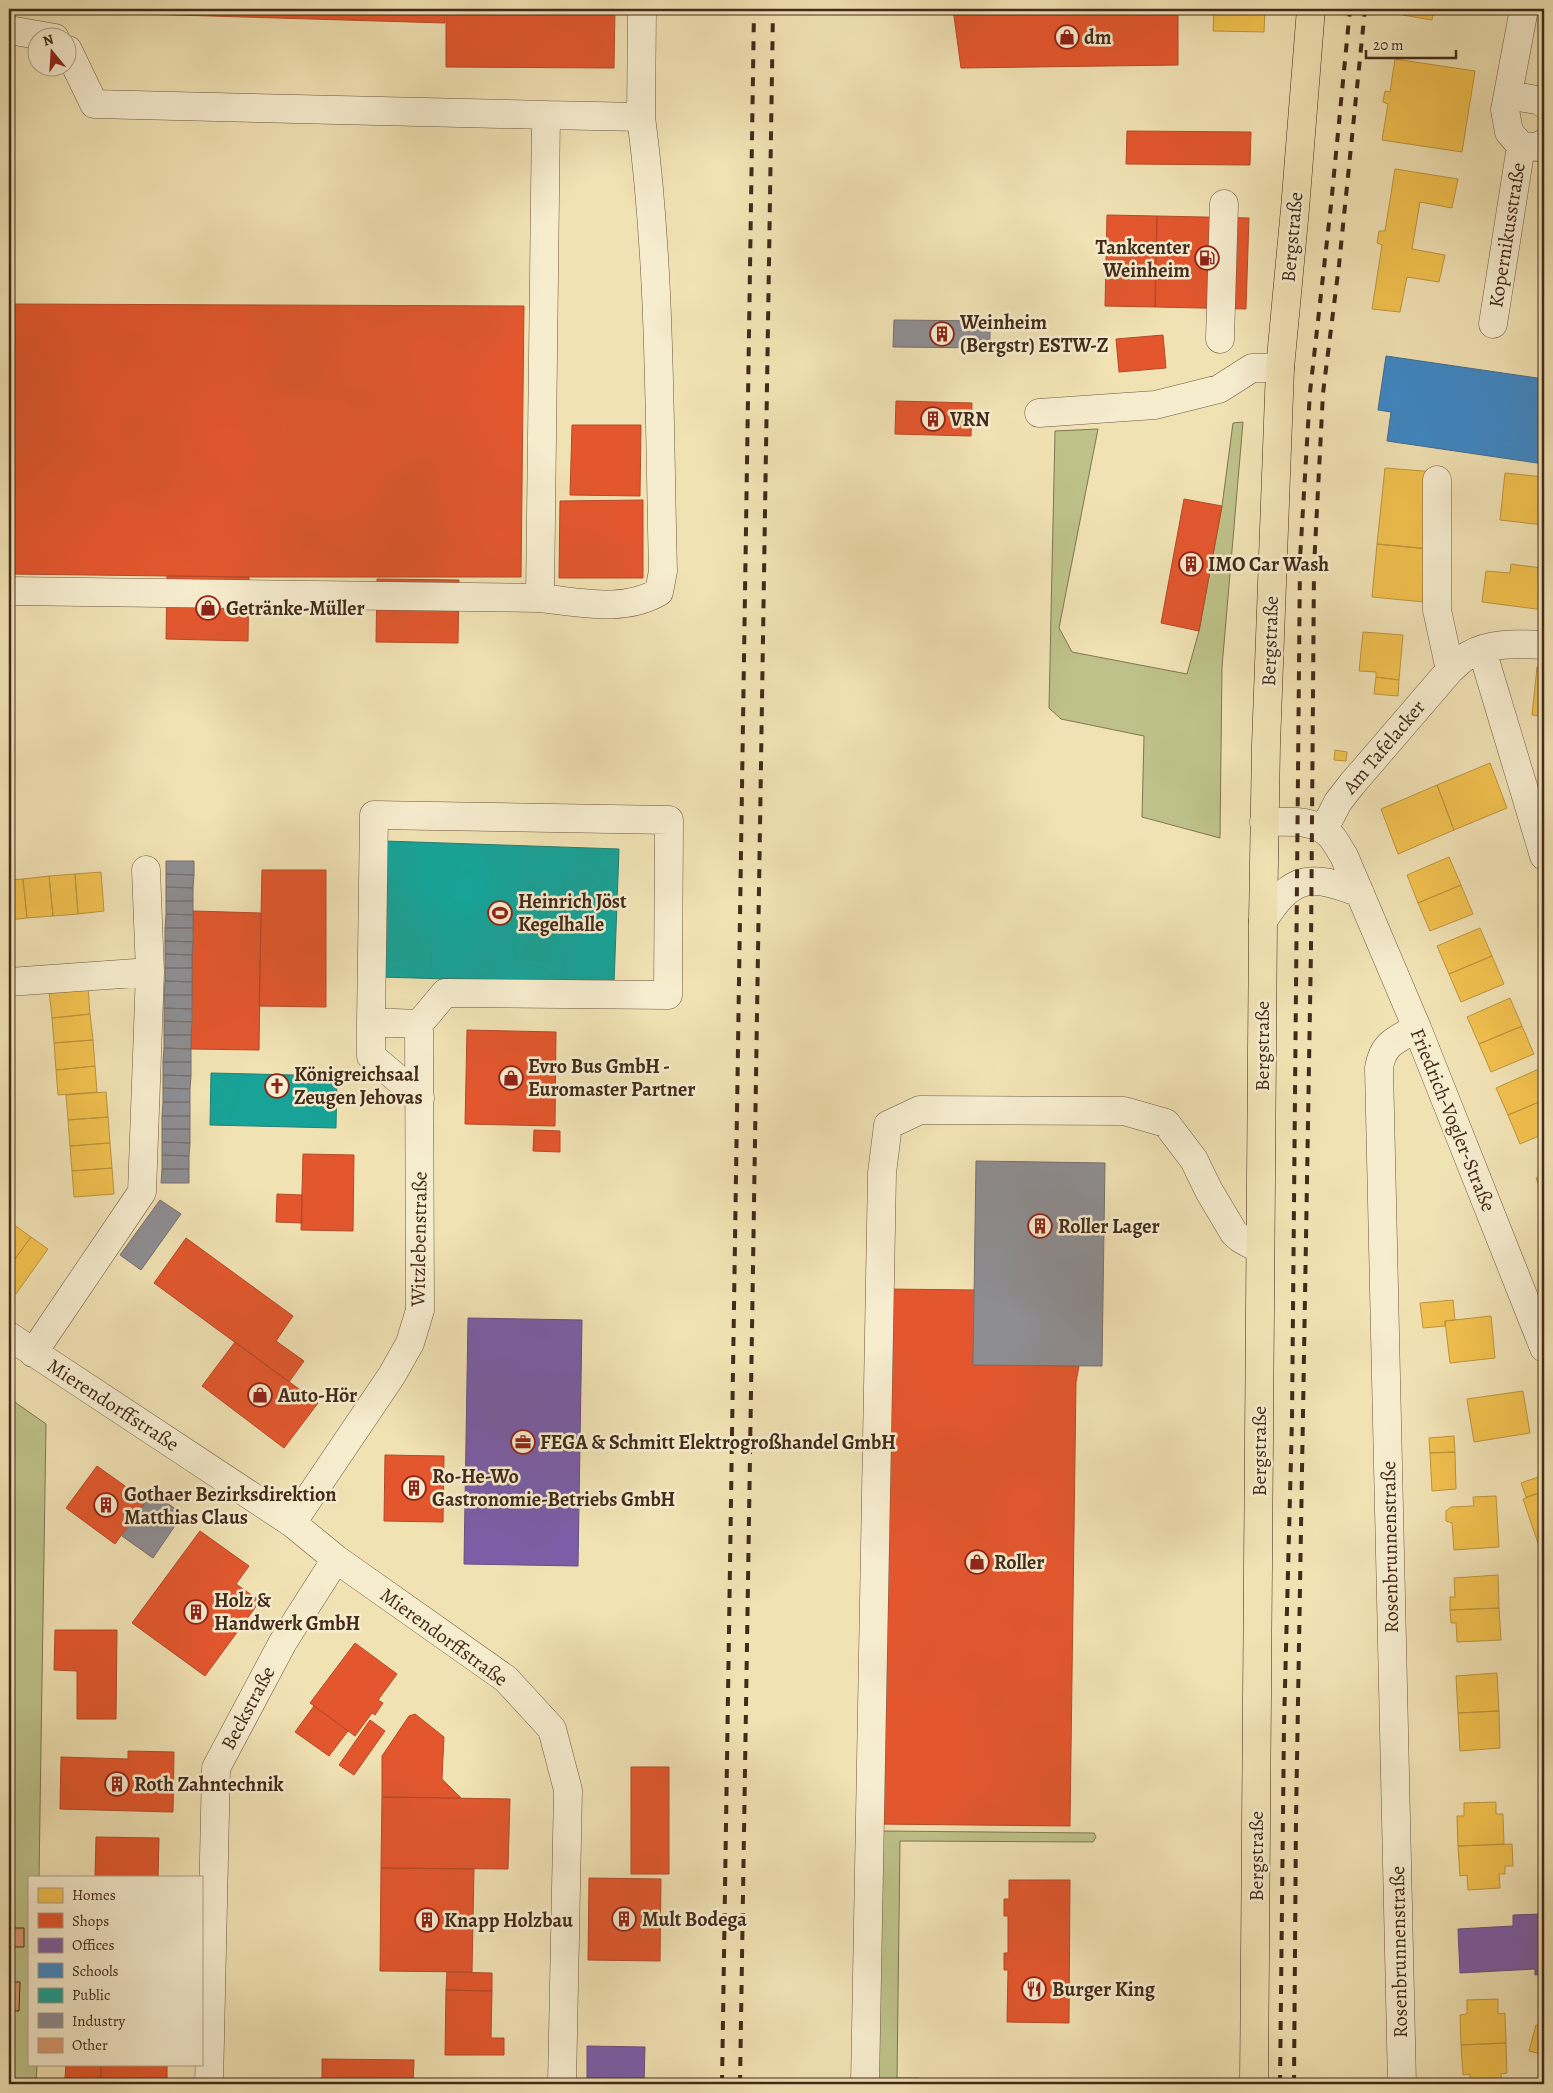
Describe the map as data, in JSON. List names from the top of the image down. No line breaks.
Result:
{"streets":{"main road":["Bergstraße"],"street":["Kopernikusstraße","Am Tafelacker","Friedrich-Vogler-Straße","Witzlebenstraße","Mierendorffstraße","Rosenbrunnenstraße","Beckstraße"]},"crossings":[["Am Tafelacker","Friedrich-Vogler-Straße"],["Friedrich-Vogler-Straße","Rosenbrunnenstraße"],["Witzlebenstraße","Mierendorffstraße"],["Mierendorffstraße","Beckstraße"]],"places":{"shop":["dm","Getränke-Müller","Evro Bus GmbH - Euromaster Partner","Auto-Hör","Roller"],"fuel station":["Tankcenter Weinheim"],"building":["Weinheim (Bergstr) ESTW-Z","VRN","IMO Car Wash","Roller Lager","Ro-He-Wo Gastronomie-Betriebs GmbH","Gothaer Bezirksdirektion Matthias Claus","Holz & Handwerk GmbH","Roth Zahntechnik","Mult Bodega","Knapp Holzbau"],"sports":["Heinrich Jöst Kegelhalle"],"church":["Königreichsaal Zeugen Jehovas"],"office":["FEGA & Schmitt Elektrogroßhandel GmbH"],"restaurant":["Burger King"]},"legend":["Homes","Shops","Offices","Schools","Public","Industry","Other"],"scale_bar":"20 m","north":"top"}
